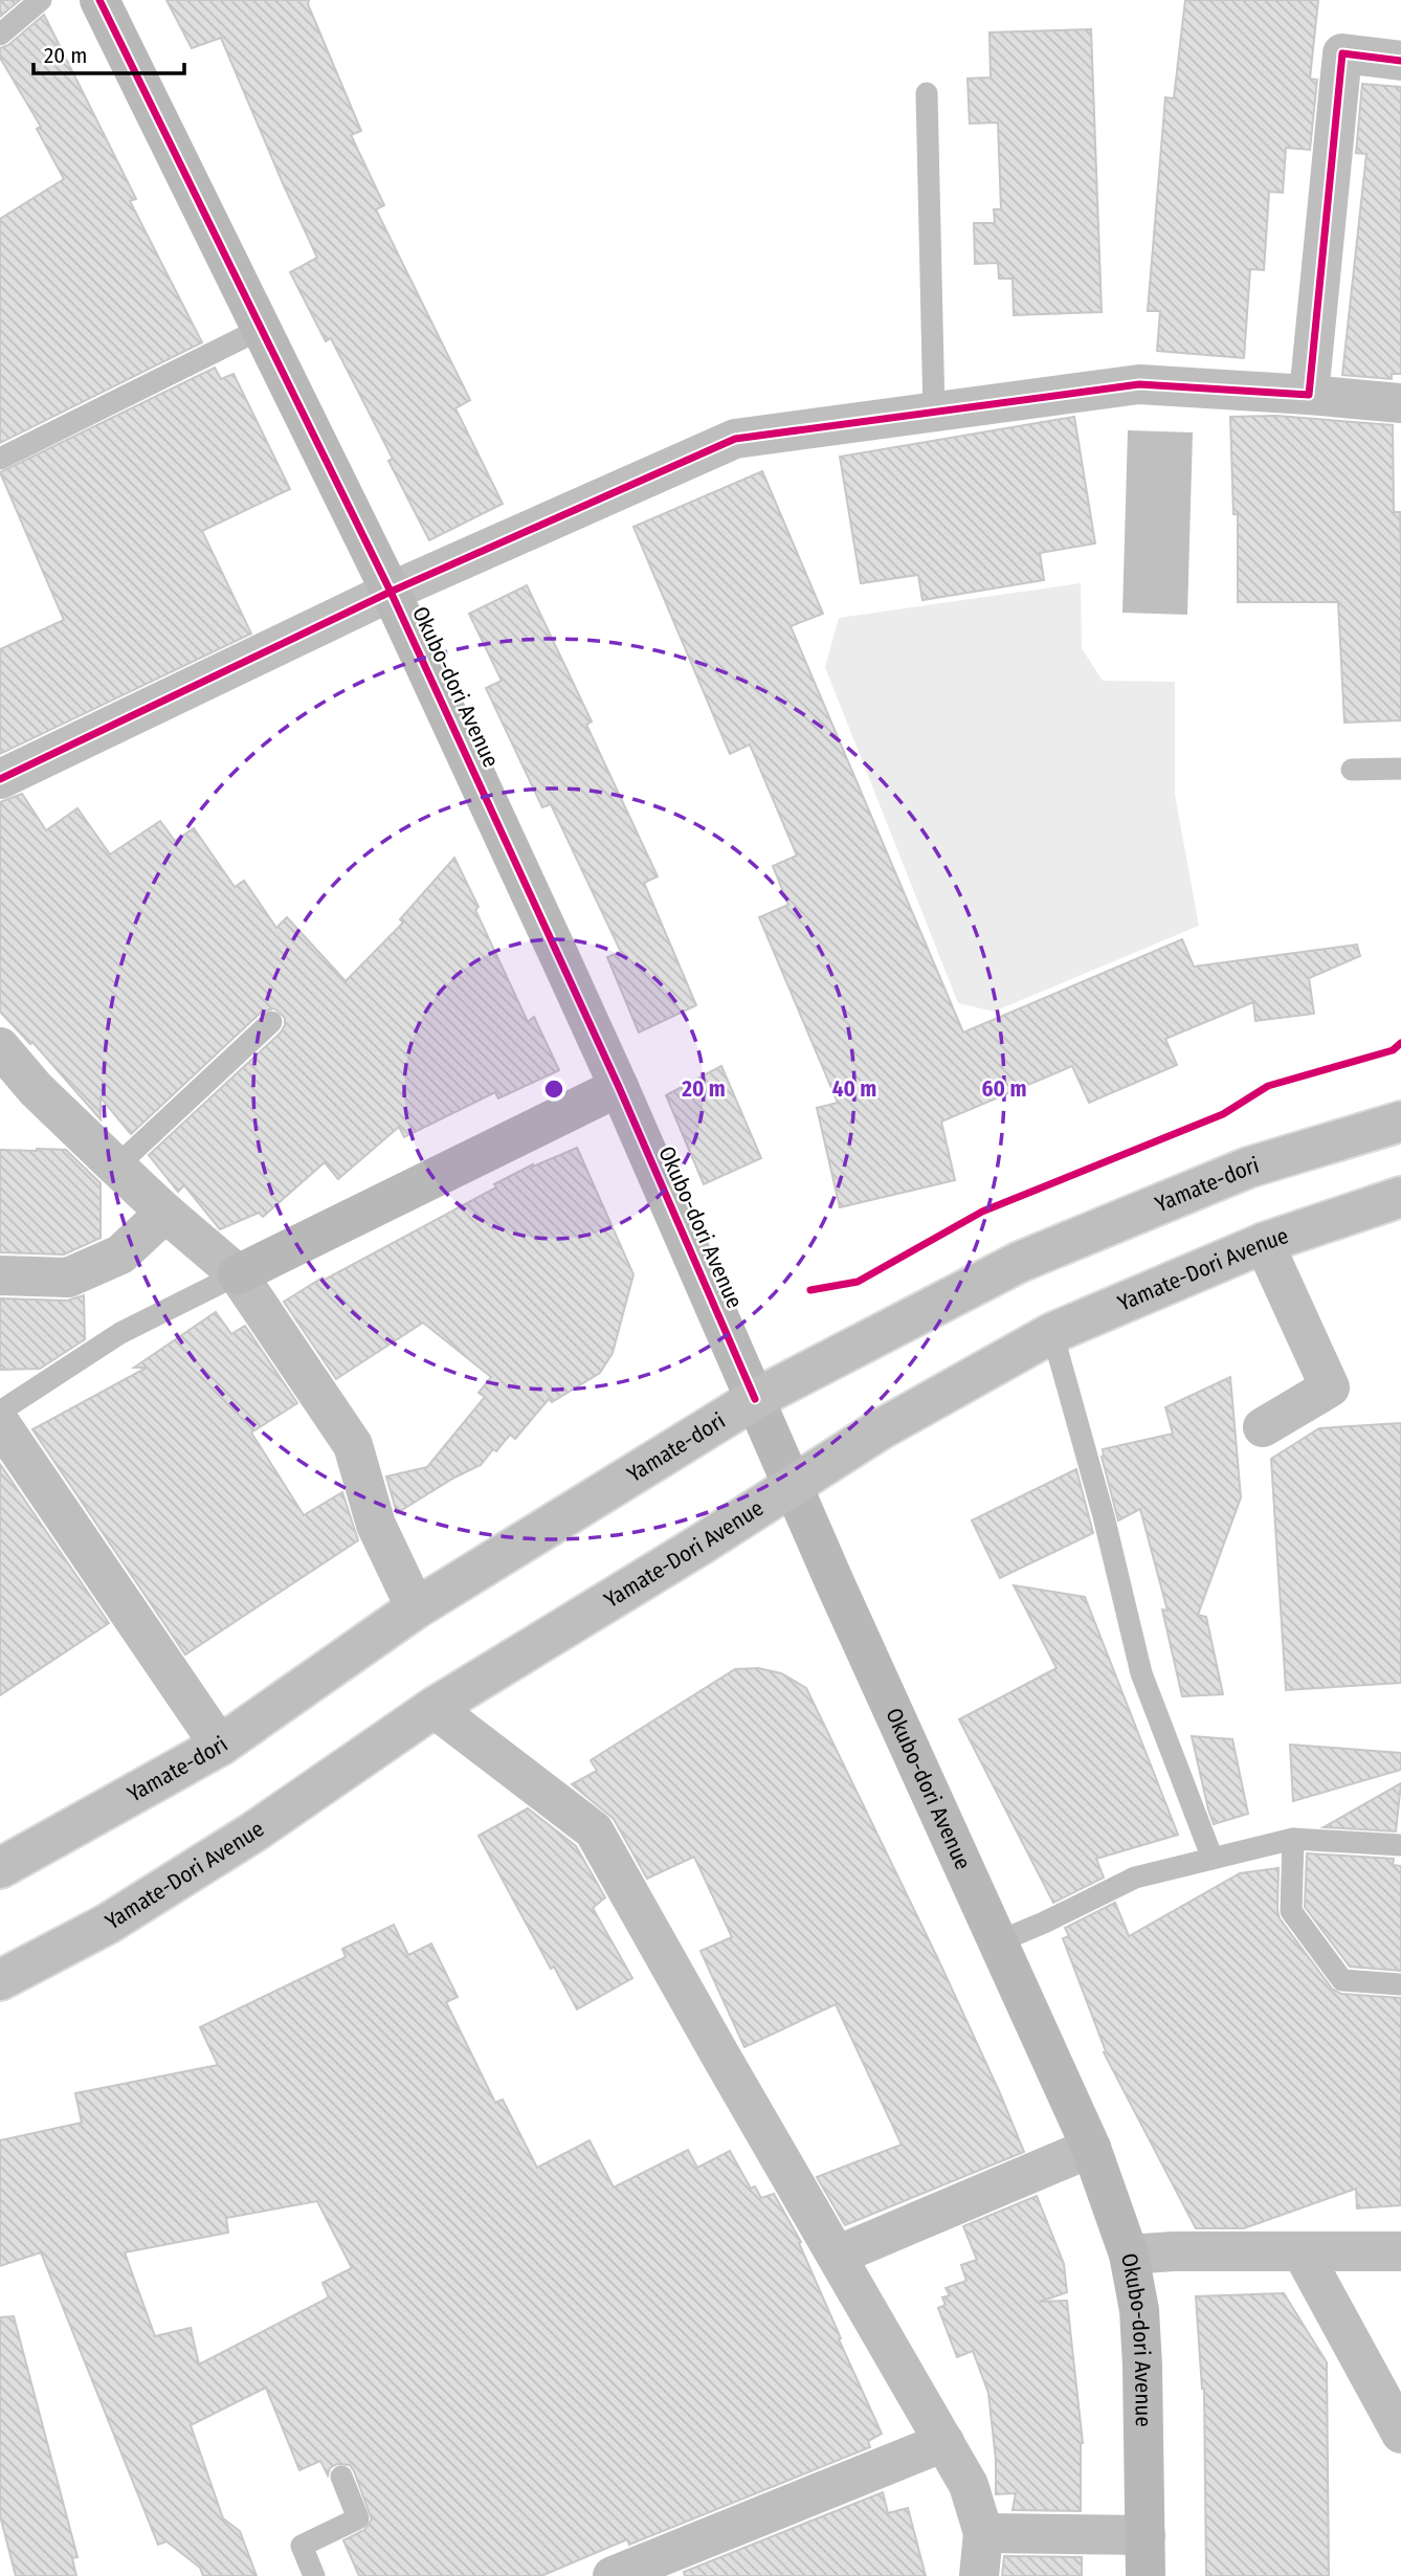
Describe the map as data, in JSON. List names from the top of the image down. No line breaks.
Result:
{"streets":{"main road":["Okubo-dori Avenue"],"street":["Yamate-dori","Yamate-Dori Avenue"]},"crossings":[["Okubo-dori Avenue","Yamate-dori"],["Okubo-dori Avenue","Yamate-Dori Avenue"]],"scale_bar":"20 m","rings":["20 m","40 m","60 m"]}
